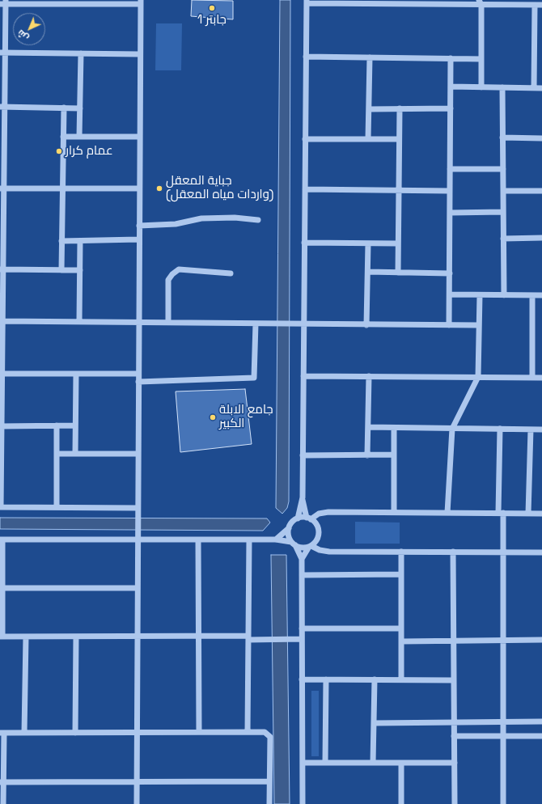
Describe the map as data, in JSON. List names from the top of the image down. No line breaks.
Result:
{"places":["جابتر 1","عمام كرار","جباية المعقل (واردات مياه المعقل)","جامع الابلة الكبير"],"north":"bottom left"}
